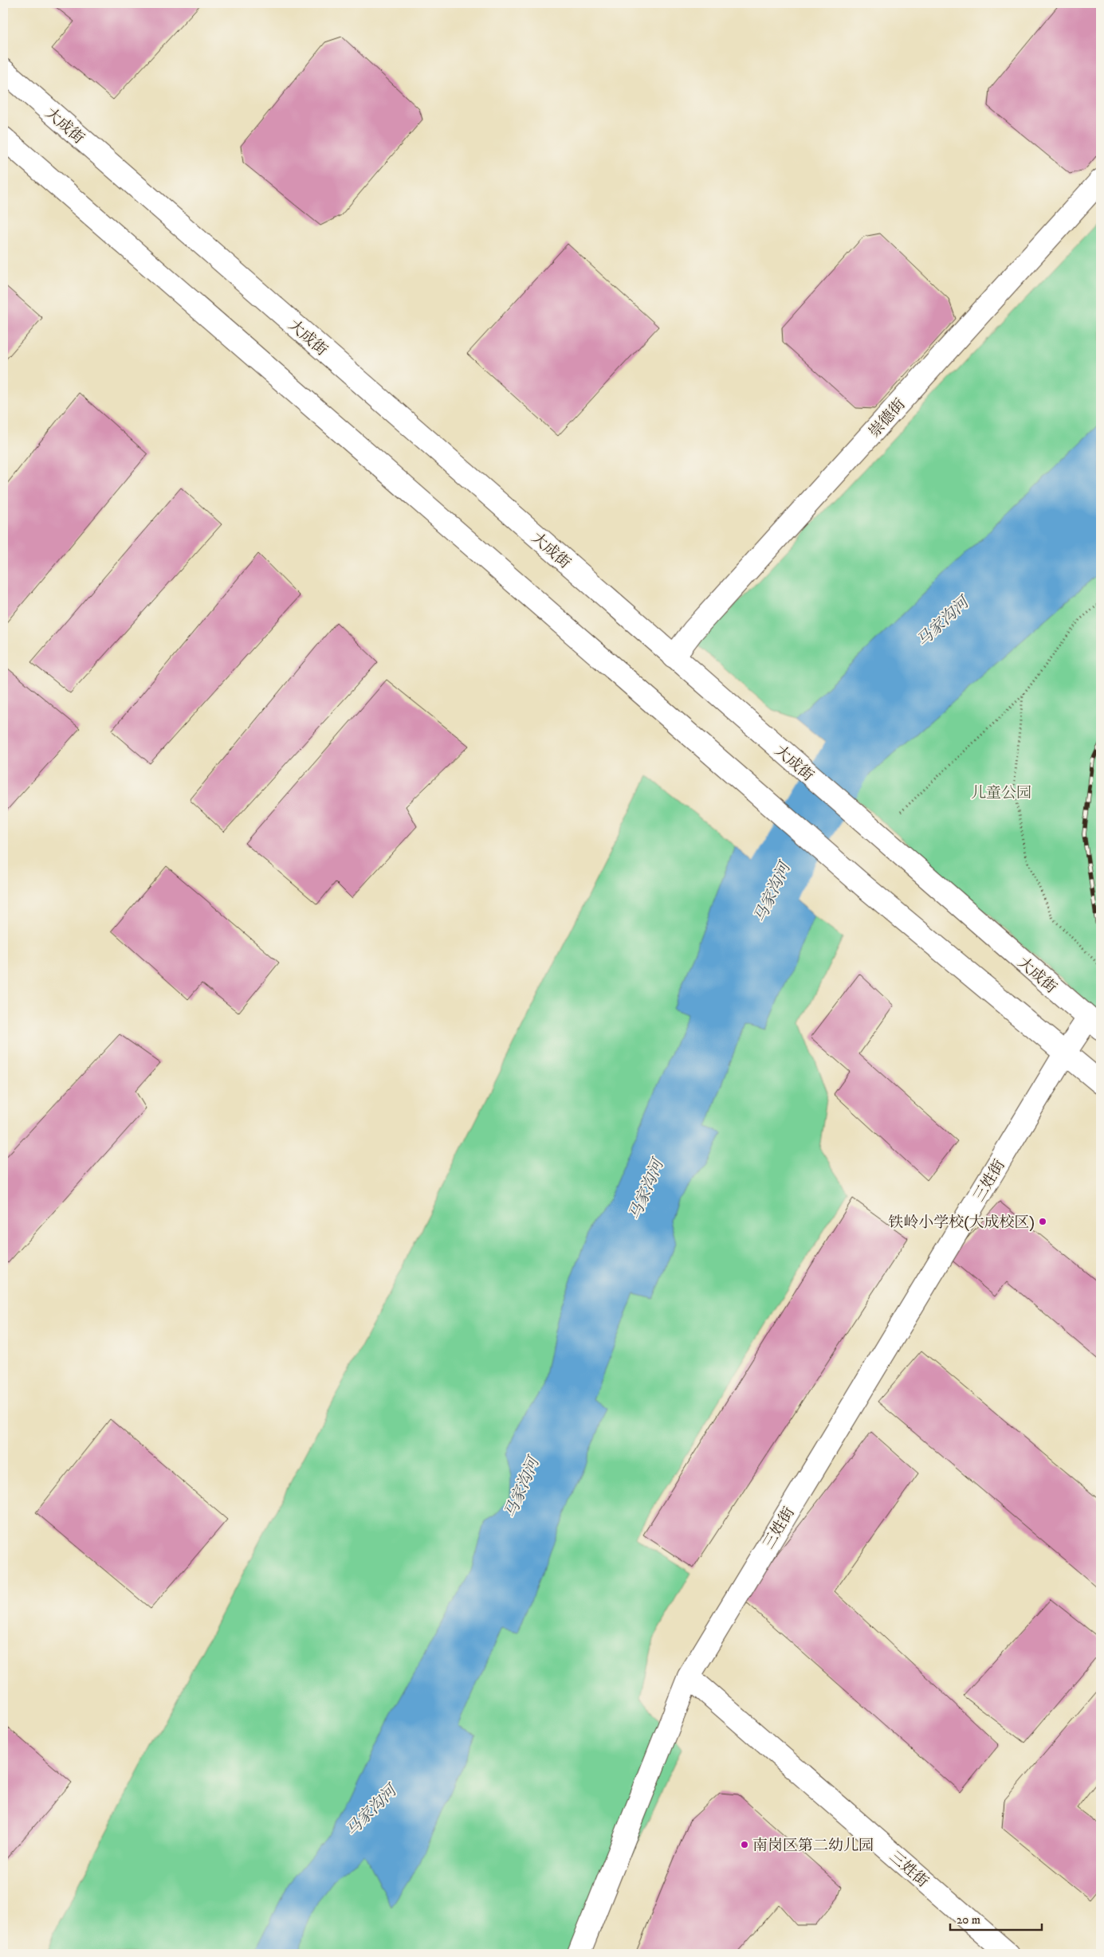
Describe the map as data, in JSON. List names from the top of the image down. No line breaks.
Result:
{"streets":{"main road":["大成街","崇德街","三姓街"]},"crossings":[["大成街","崇德街"],["大成街","三姓街"]],"water":["马家沟河"],"parks":["儿童公园"],"places":["铁岭小学校(大成校区)","南岗区第二幼儿园"],"scale_bar":"20 m"}
